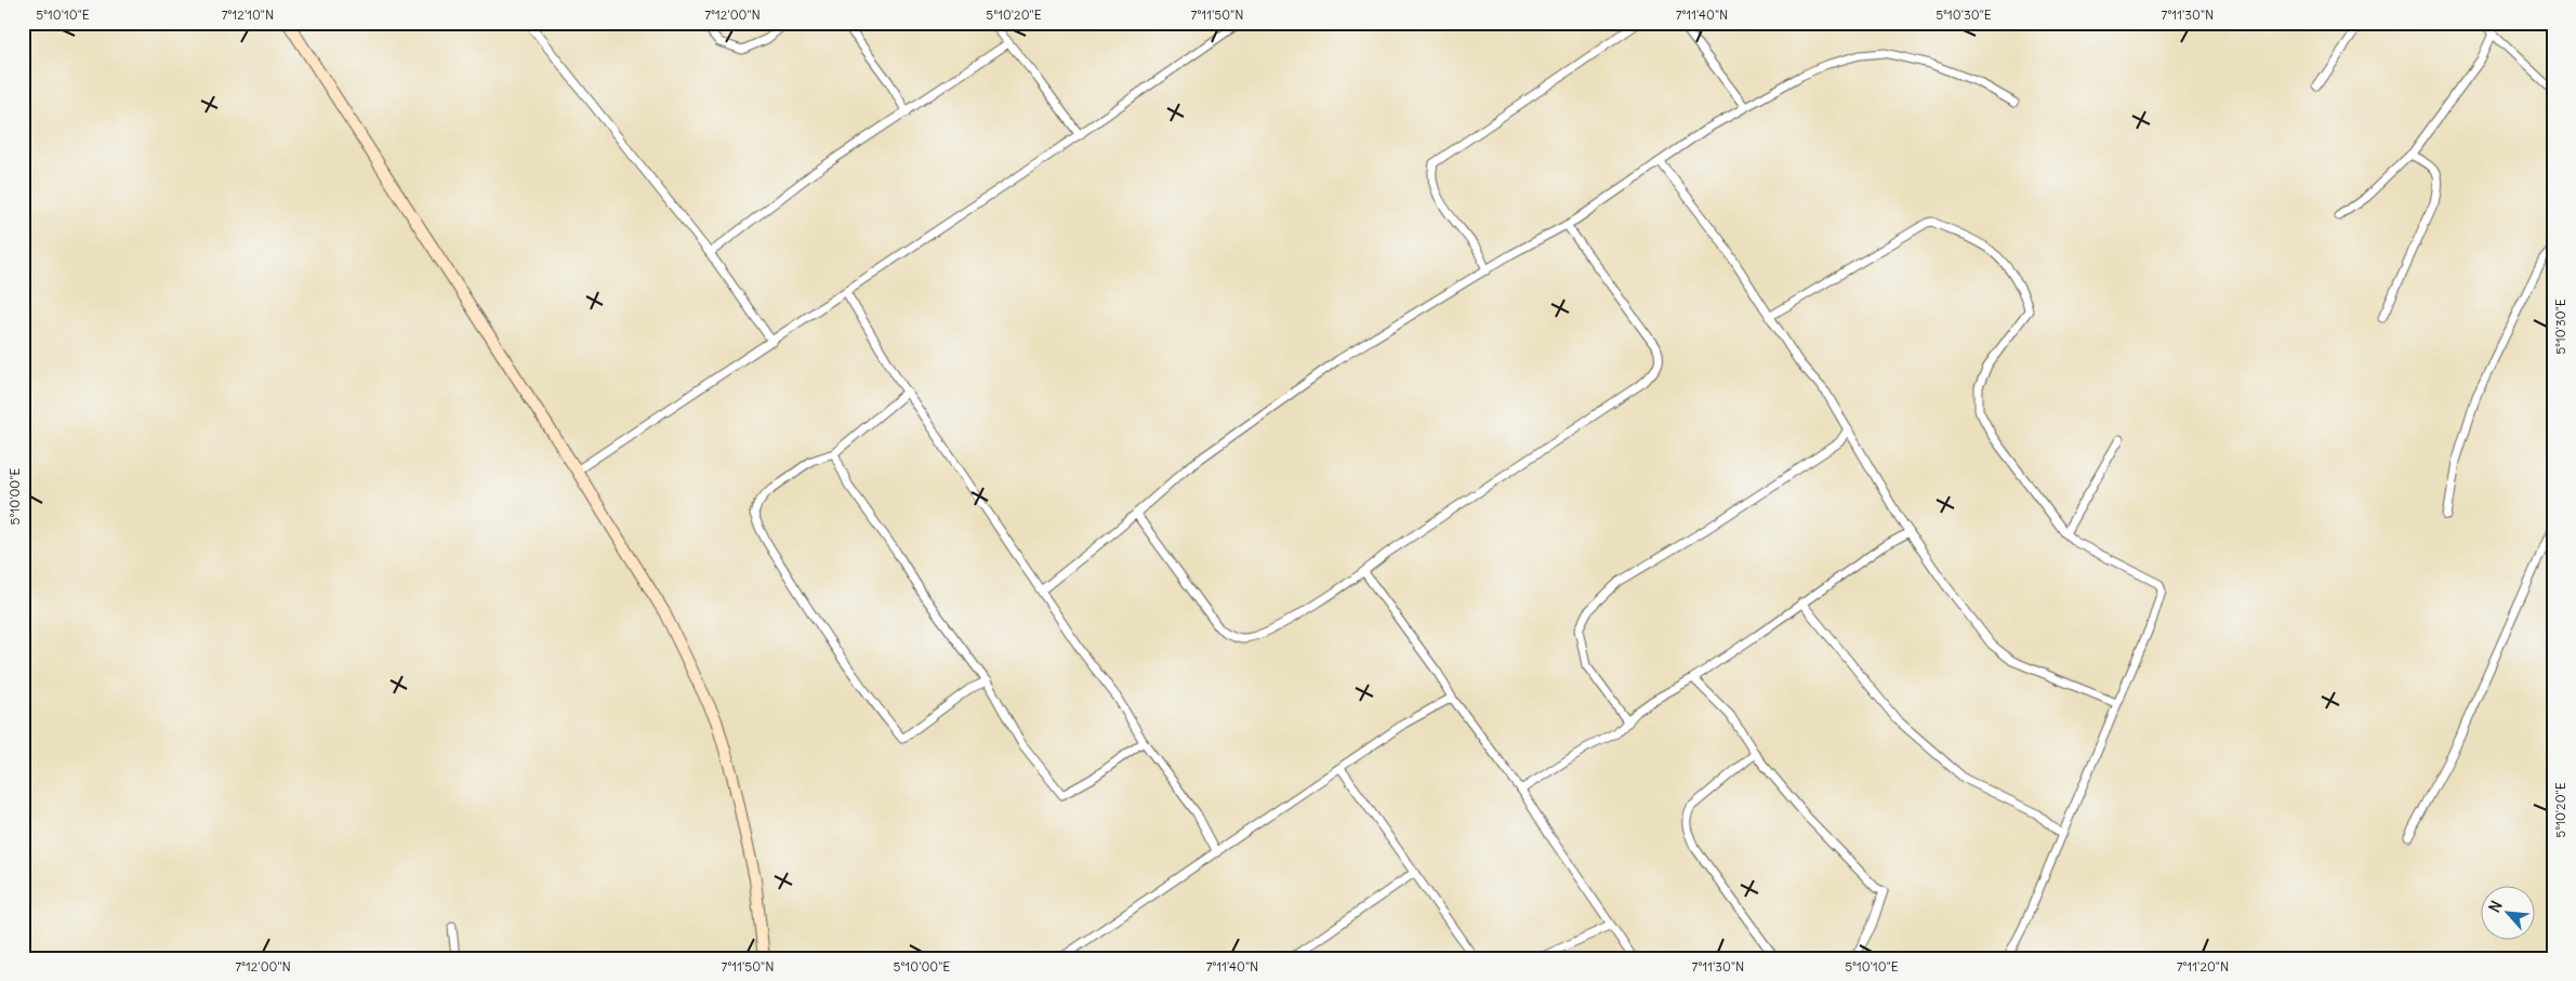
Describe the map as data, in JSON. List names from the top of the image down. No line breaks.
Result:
{"north":"top left","coordinates":["5°10'10\"E","7°12'10\"N","7°12'00\"N","5°10'20\"E","7°11'50\"N","7°11'40\"N","5°10'30\"E","7°11'30\"N","5°10'00\"E","7°11'20\"N"]}
